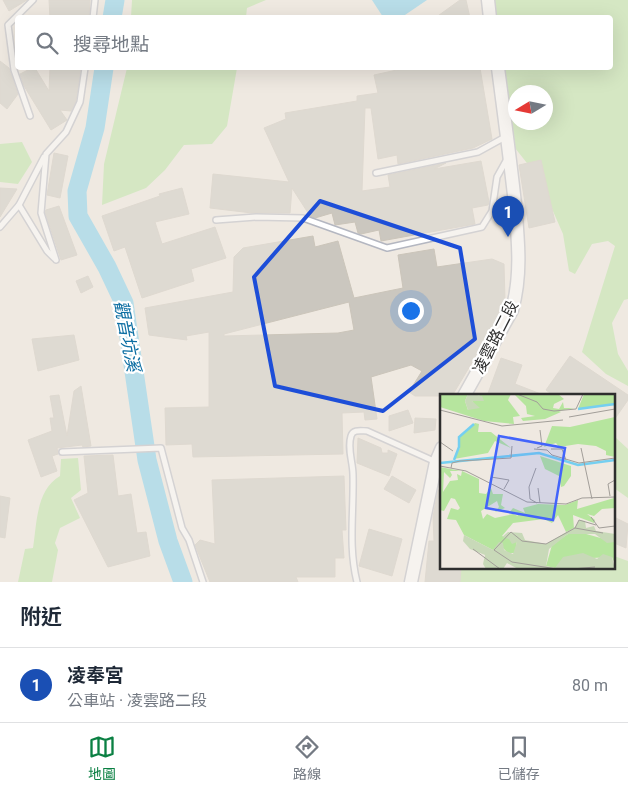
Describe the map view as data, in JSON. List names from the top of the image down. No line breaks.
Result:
{"streets":{"street":["凌雲路二段"]},"water":["觀音坑溪"],"north":"left","page":{"search":"搜尋地點","pins":"1","heading":"附近","list":[{"mark":"1","name":"凌奉宮","note":"公車站 · 凌雲路二段","value":"80 m"}],"nav":["地圖","路線","已儲存"]}}
